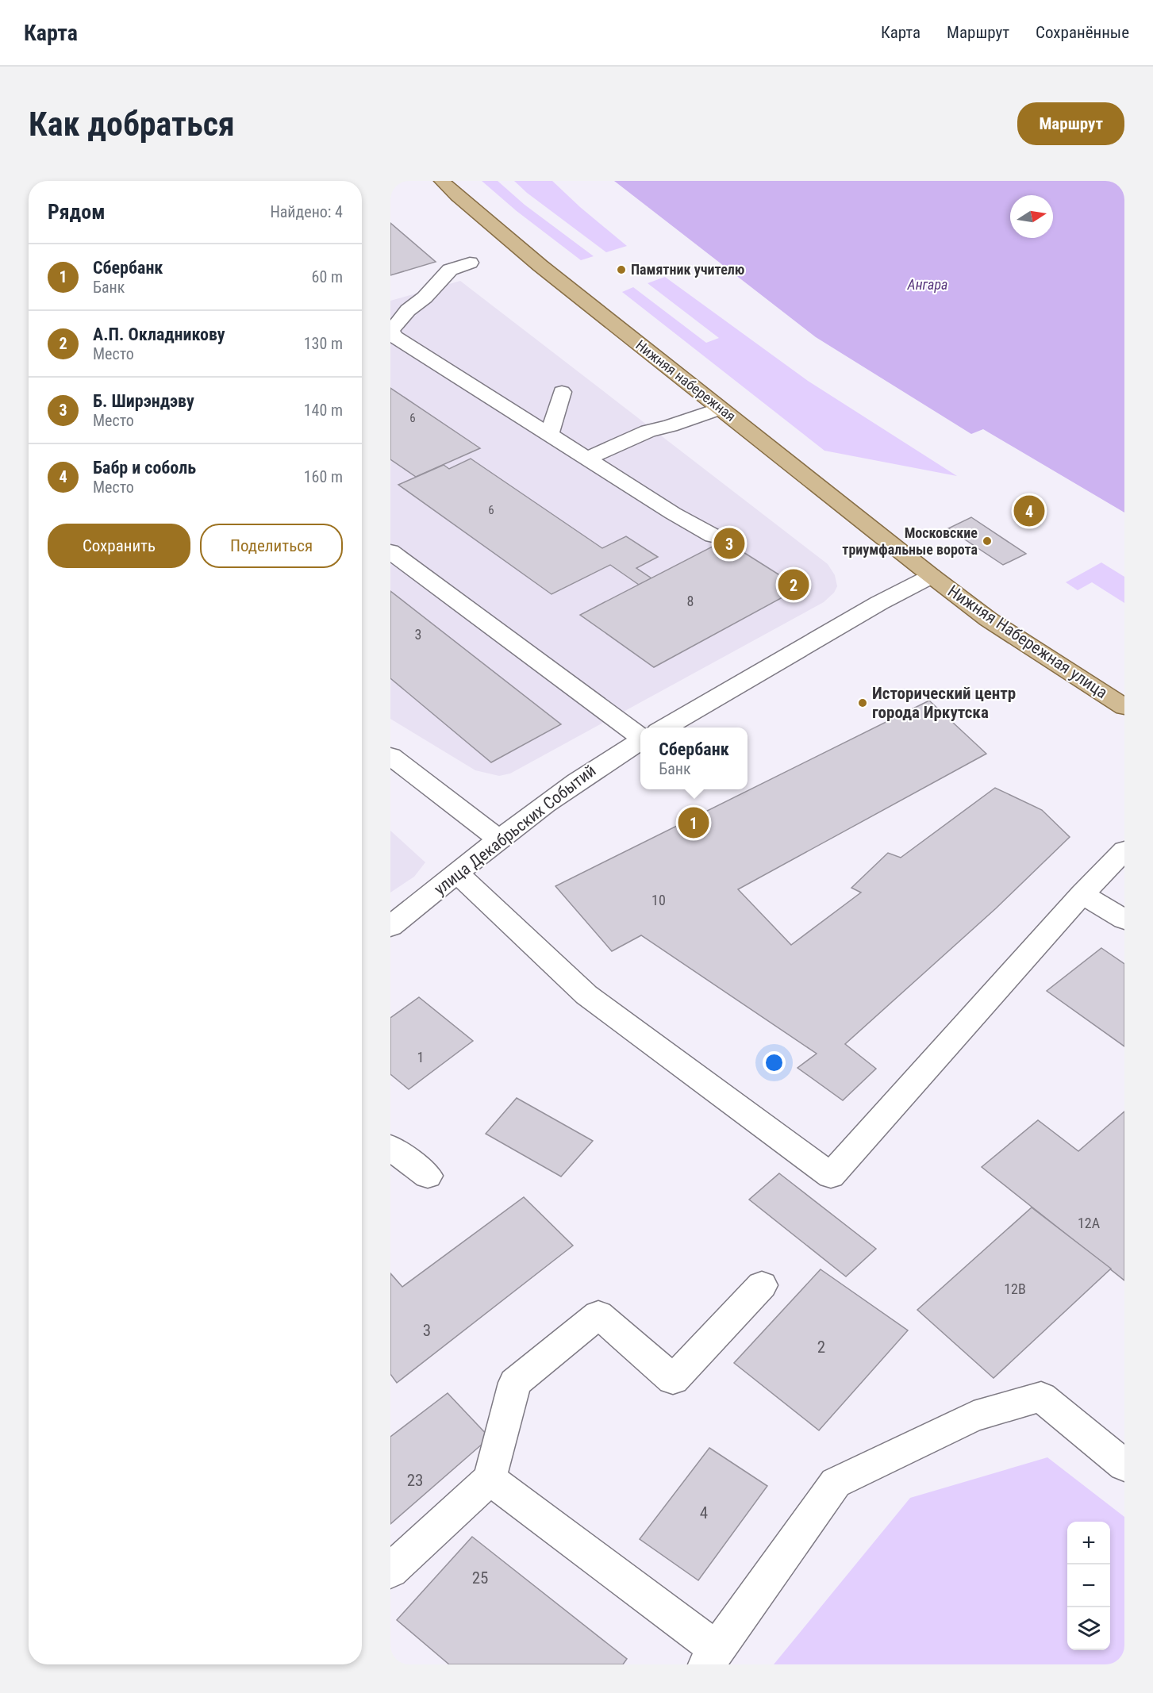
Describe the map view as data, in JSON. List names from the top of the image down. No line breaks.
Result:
{"streets":{"main road":["Нижняя набережная","Нижняя Набережная улица"],"street":["улица Декабрьских Событий"]},"crossings":[["Нижняя набережная","Нижняя Набережная улица"]],"water":["Ангара"],"places":["Памятник учителю","Московские триумфальные ворота","Исторический центр города Иркутска"],"house_numbers":["6","6","8","3","10","1","12А","12В","3","2","23","4","25"],"north":"right","page":{"header":"Карта","nav":["Карта","Маршрут","Сохранённые"],"buttons":["Маршрут",["Сохранить","Поделиться"]],"title":"Как добраться","heading":["Рядом","Найдено: 4"],"list":[{"mark":"1","name":"Сбербанк","note":"Банк","value":"60 m"},{"mark":"2","name":"А.П. Окладникову","note":"Место","value":"130 m"},{"mark":"3","name":"Б. Ширэндэву","note":"Место","value":"140 m"},{"mark":"4","name":"Бабр и соболь","note":"Место","value":"160 m"}],"pins":["4","3","2","1"],"popup":["Сбербанк","Банк"],"map_buttons":["+","−"]}}
